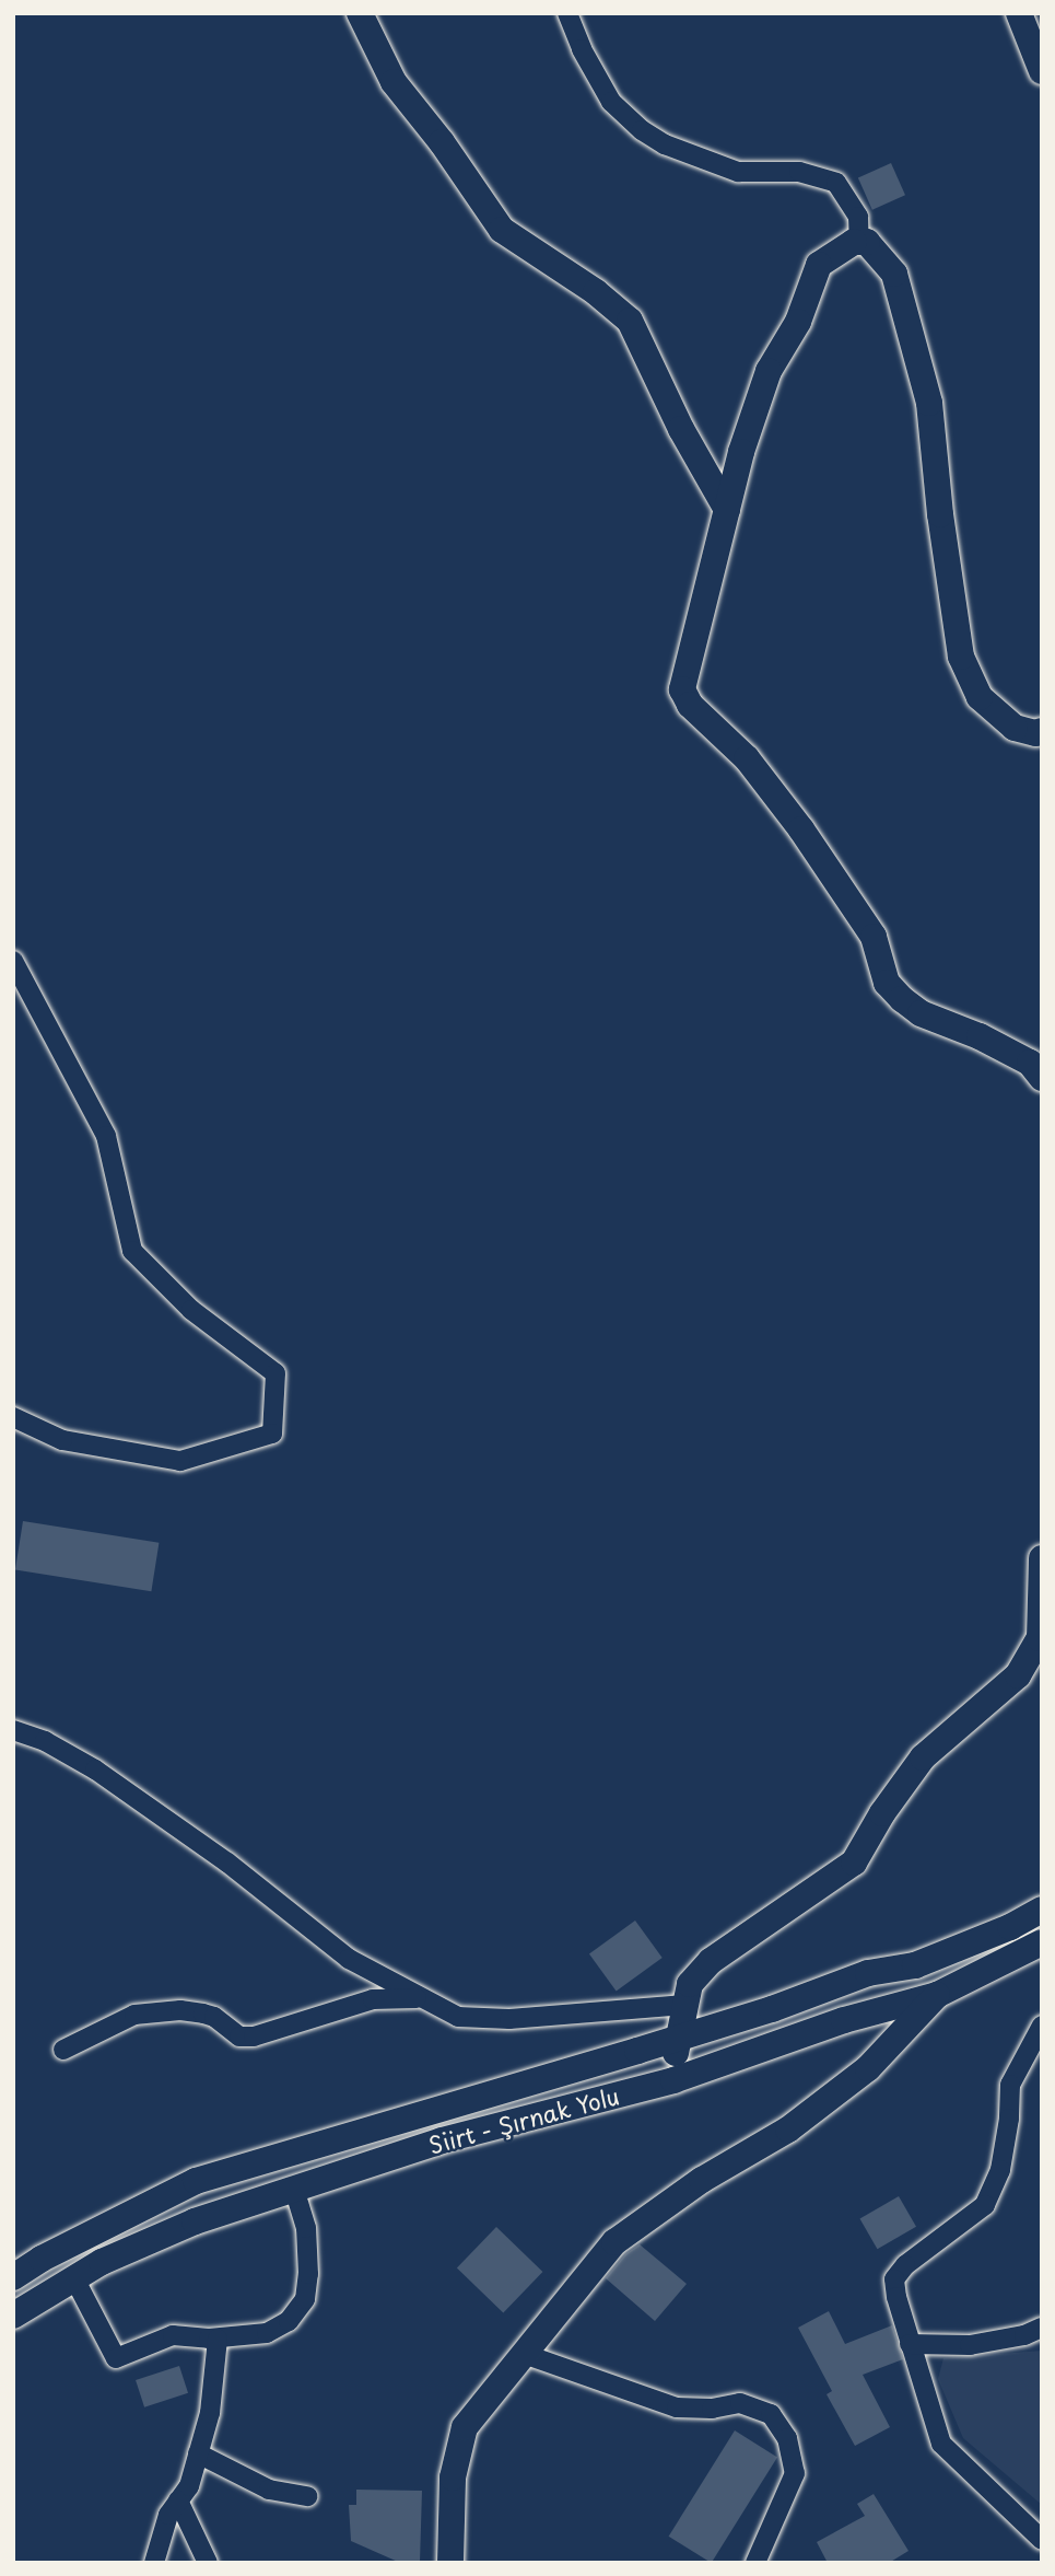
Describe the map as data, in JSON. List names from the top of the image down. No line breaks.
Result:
{"streets":{"street":["Siirt - Şırnak Yolu"]}}
